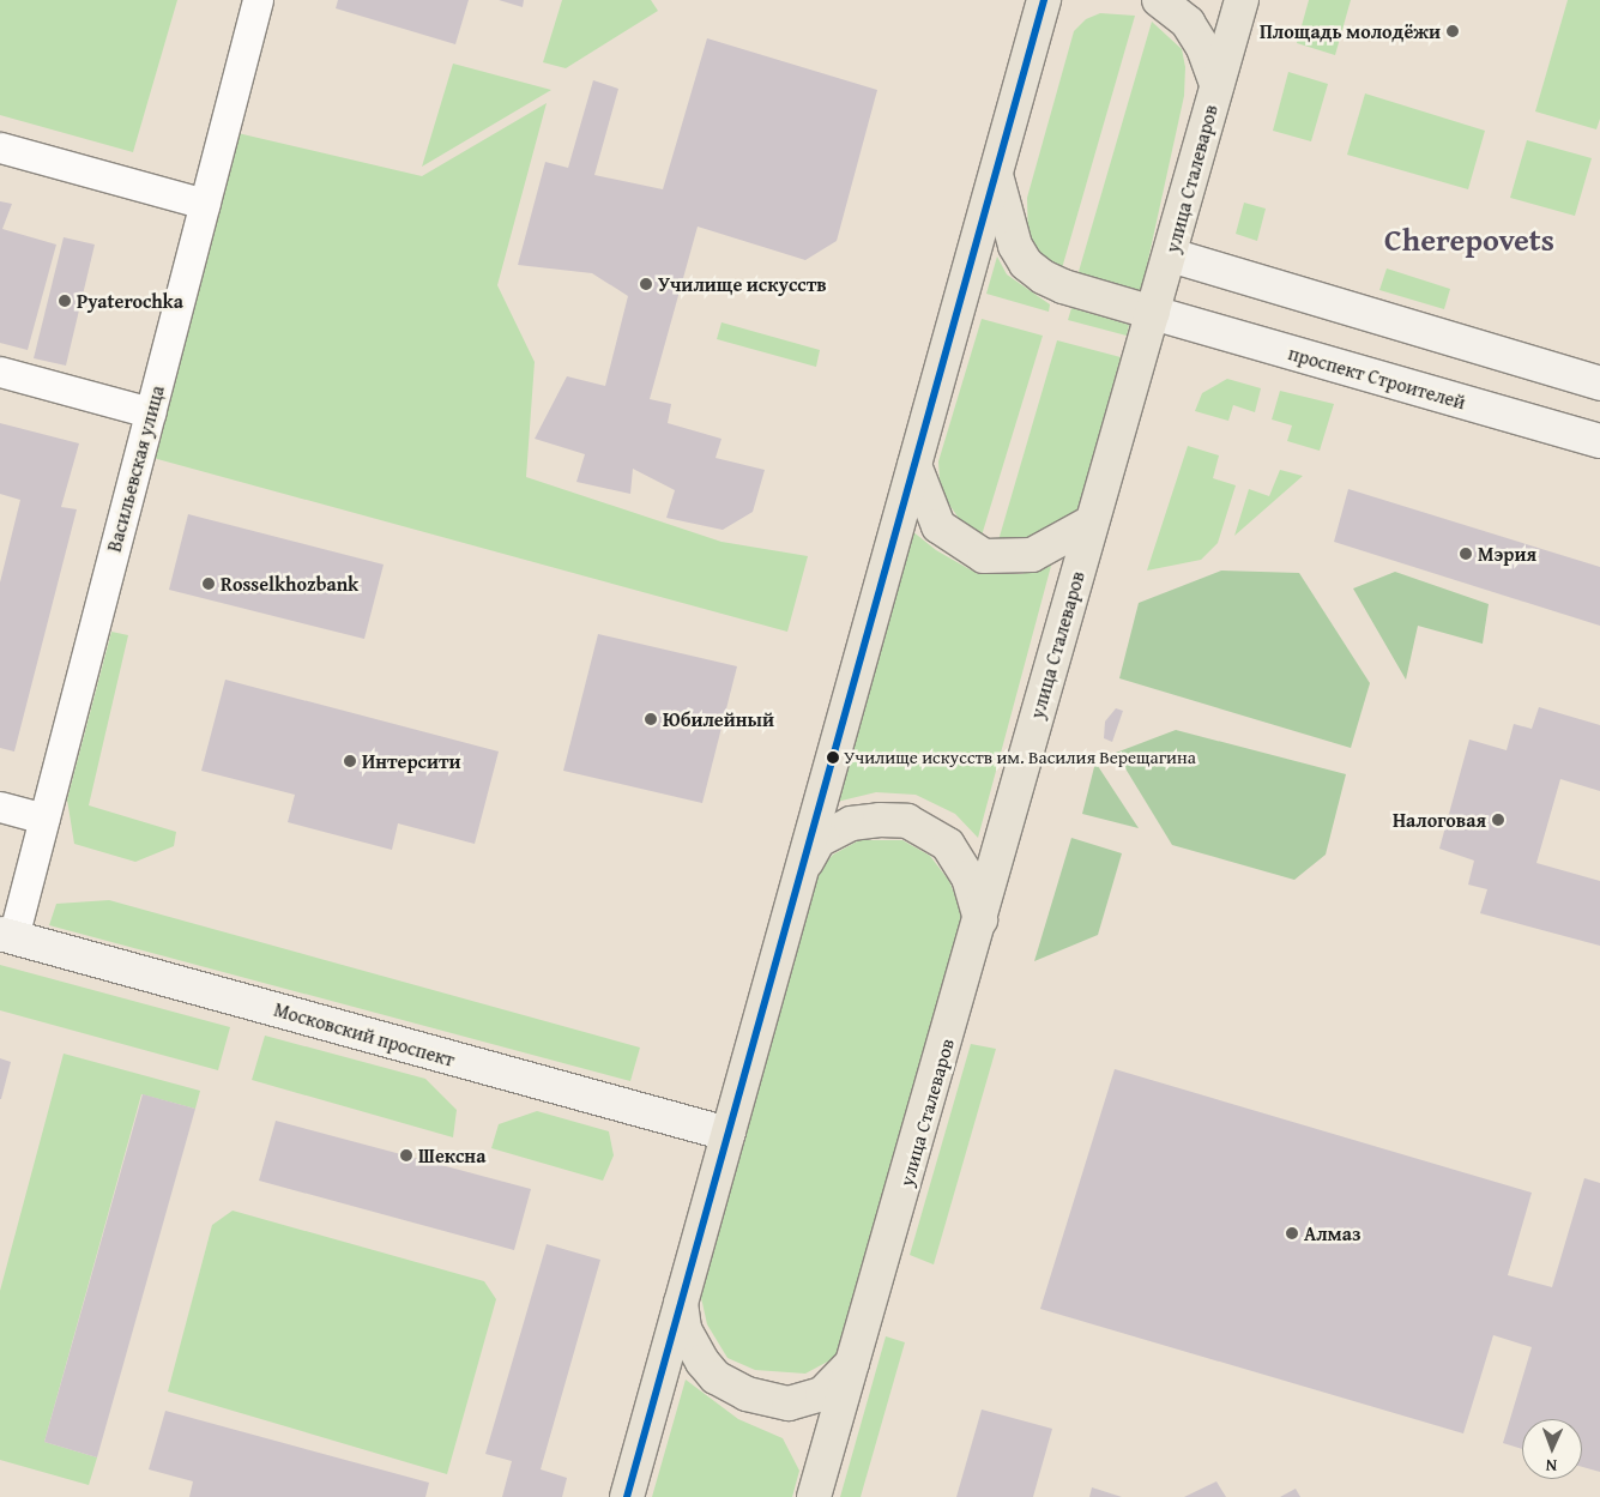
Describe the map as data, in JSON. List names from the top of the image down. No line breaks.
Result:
{"streets":{"main road":["улица Сталеваров","проспект Строителей","Московский проспект"],"street":["Васильевская улица"]},"crossings":[["улица Сталеваров","проспект Строителей"],["Васильевская улица","Московский проспект"]],"districts":["Cherepovets"],"places":["Площадь молодёжи","Училище искусств","Pyaterochka","Мэрия","Rosselkhozbank","Юбилейный","Училище искусств им. Василия Верещагина","Интерсити","Налоговая","Шексна","Алмаз"],"north":"bottom"}
